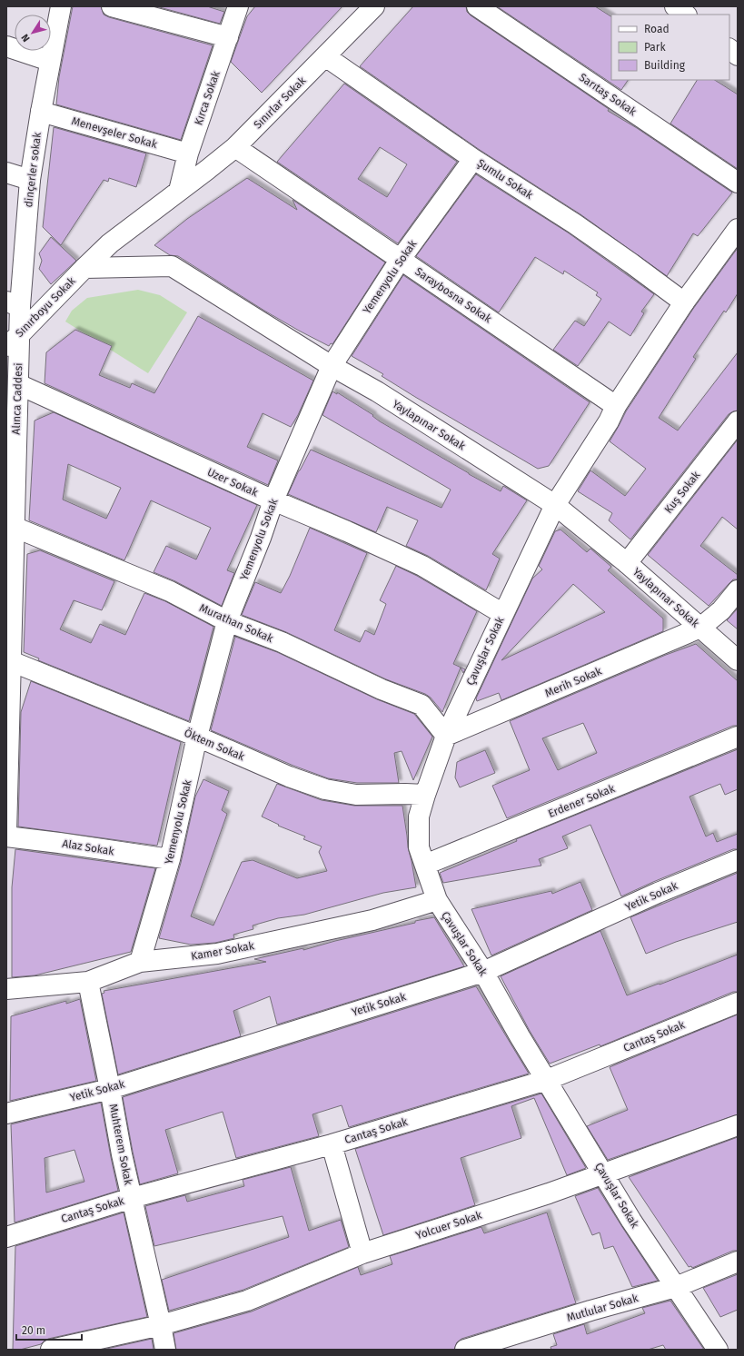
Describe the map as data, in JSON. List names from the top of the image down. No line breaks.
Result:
{"streets":{"street":["Sarıtaş Sokak","Kırca Sokak","Sınırlar Sokak","Menevşeler Sokak","dinçerler sokak","Şumlu Sokak","Yemenyolu Sokak","Saraybosna Sokak","Sınırboyu Sokak","Alınca Caddesi","Yaylapınar Sokak","Uzer Sokak","Kuş Sokak","Murathan Sokak","Çavuşlar Sokak","Merih Sokak","Öktem Sokak","Erdener Sokak","Alaz Sokak","Yetik Sokak","Kamer Sokak","Cantaş Sokak","Muhterem Sokak","Yolcuer Sokak","Mutlular Sokak"]},"crossings":[["Kırca Sokak","Sınırlar Sokak"],["Kırca Sokak","Menevşeler Sokak"],["Kırca Sokak","Sınırboyu Sokak"],["Sınırlar Sokak","Şumlu Sokak"],["Sınırlar Sokak","Saraybosna Sokak"],["Sınırlar Sokak","Sınırboyu Sokak"],["Menevşeler Sokak","dinçerler sokak"],["dinçerler sokak","Sınırboyu Sokak"],["dinçerler sokak","Alınca Caddesi"],["Şumlu Sokak","Yemenyolu Sokak"],["Şumlu Sokak","Çavuşlar Sokak"],["Yemenyolu Sokak","Saraybosna Sokak"],["Yemenyolu Sokak","Yaylapınar Sokak"],["Yemenyolu Sokak","Uzer Sokak"],["Yemenyolu Sokak","Murathan Sokak"],["Yemenyolu Sokak","Öktem Sokak"],["Yemenyolu Sokak","Alaz Sokak"],["Yemenyolu Sokak","Kamer Sokak"],["Saraybosna Sokak","Çavuşlar Sokak"],["Sınırboyu Sokak","Alınca Caddesi"],["Sınırboyu Sokak","Yaylapınar Sokak"],["Alınca Caddesi","Uzer Sokak"],["Alınca Caddesi","Murathan Sokak"],["Alınca Caddesi","Öktem Sokak"],["Yaylapınar Sokak","Kuş Sokak"],["Yaylapınar Sokak","Çavuşlar Sokak"],["Yaylapınar Sokak","Merih Sokak"],["Uzer Sokak","Çavuşlar Sokak"],["Murathan Sokak","Çavuşlar Sokak"],["Murathan Sokak","Merih Sokak"],["Çavuşlar Sokak","Merih Sokak"],["Çavuşlar Sokak","Öktem Sokak"],["Çavuşlar Sokak","Erdener Sokak"],["Çavuşlar Sokak","Yetik Sokak"],["Çavuşlar Sokak","Kamer Sokak"],["Çavuşlar Sokak","Cantaş Sokak"],["Çavuşlar Sokak","Yolcuer Sokak"],["Çavuşlar Sokak","Mutlular Sokak"],["Yetik Sokak","Muhterem Sokak"],["Kamer Sokak","Muhterem Sokak"],["Cantaş Sokak","Muhterem Sokak"],["Muhterem Sokak","Yolcuer Sokak"]],"legend":["Road","Park","Building"],"scale_bar":"20 m","north":"bottom left"}
